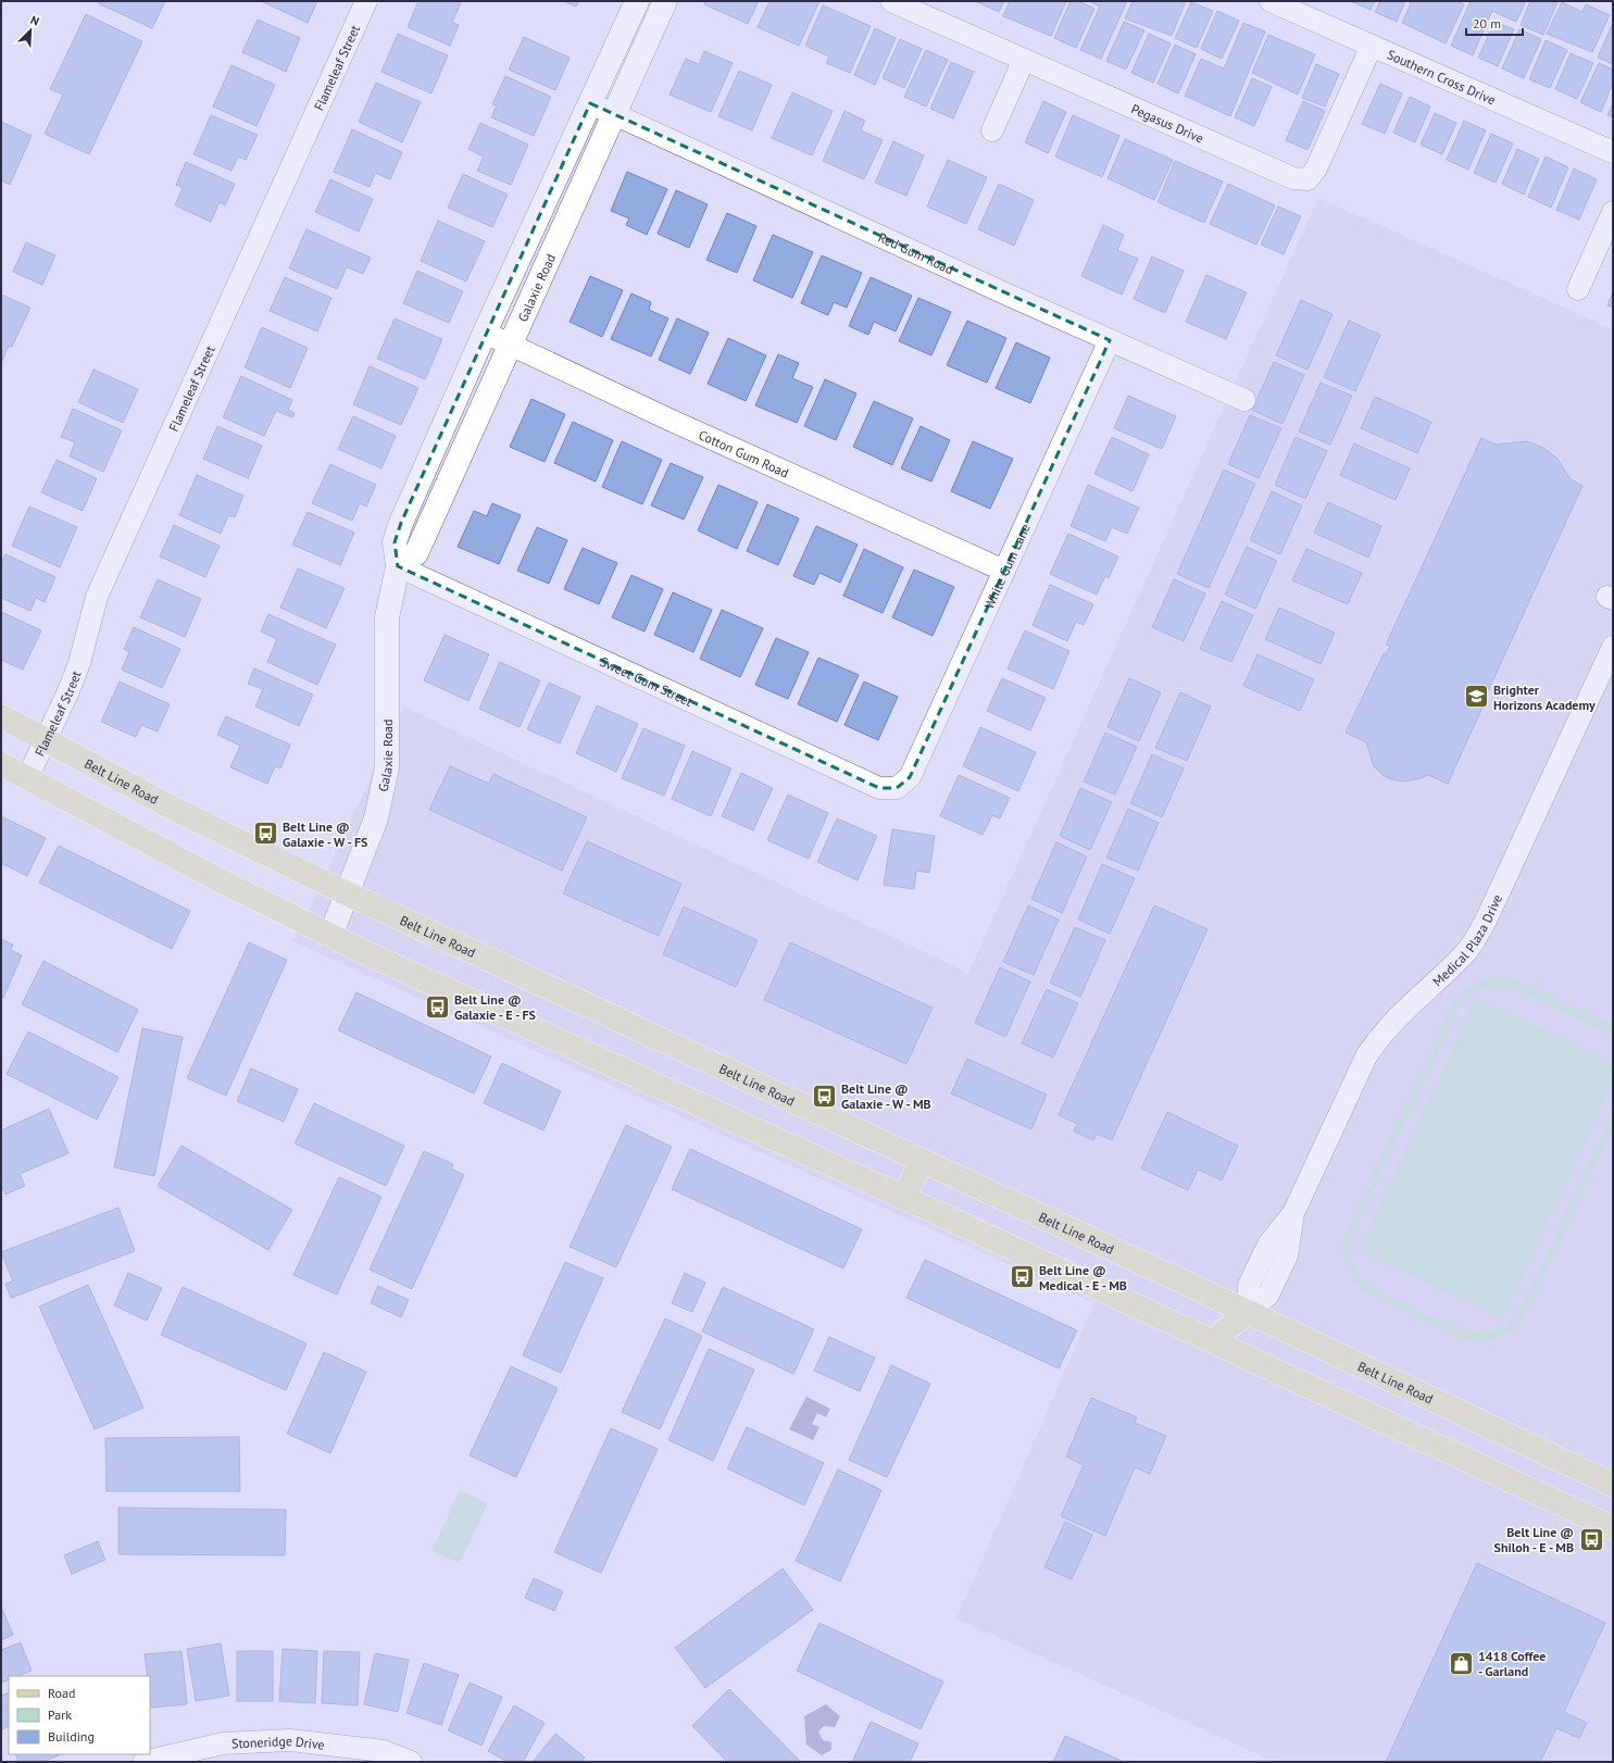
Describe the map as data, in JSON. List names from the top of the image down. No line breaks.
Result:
{"streets":{"main road":["Belt Line Road"],"street":["Flameleaf Street","Southern Cross Drive","Pegasus Drive","Red Gum Road","Galaxie Road","Cotton Gum Road","White Gum Lane","Sweet Gum Street","Medical Plaza Drive","Stoneridge Drive"]},"crossings":[["Flameleaf Street","Belt Line Road"],["Southern Cross Drive","Pegasus Drive"],["Red Gum Road","Galaxie Road"],["Red Gum Road","White Gum Lane"],["Galaxie Road","Cotton Gum Road"],["Galaxie Road","Sweet Gum Street"],["Galaxie Road","Belt Line Road"],["Cotton Gum Road","White Gum Lane"],["White Gum Lane","Sweet Gum Street"],["Belt Line Road","Medical Plaza Drive"]],"places":{"school or university":["Brighter Horizons Academy"],"bus stop":["Belt Line @ Galaxie - W - FS","Belt Line @ Galaxie - E - FS","Belt Line @ Galaxie - W - MB","Belt Line @ Medical - E - MB","Belt Line @ Shiloh - E - MB"],"shop":["1418 Coffee - Garland"]},"legend":["Road","Park","Building"],"scale_bar":"20 m","north":"top right"}
